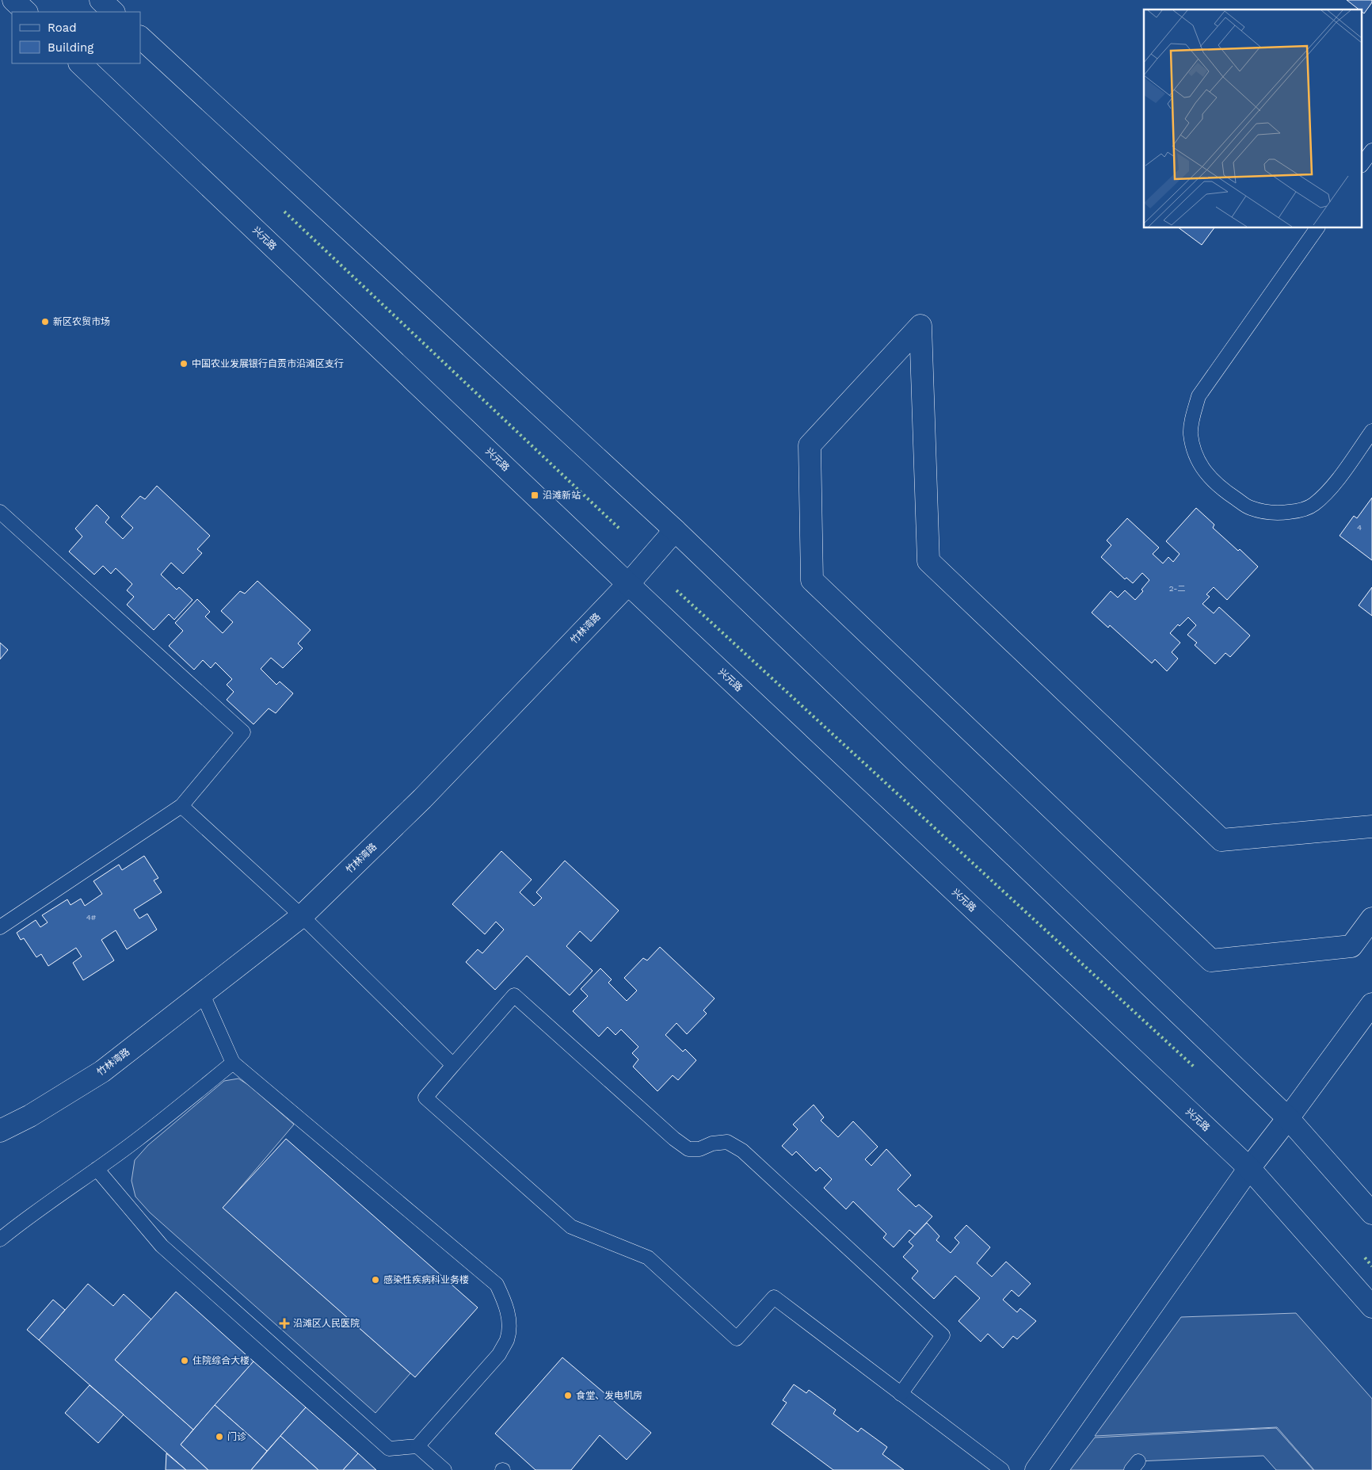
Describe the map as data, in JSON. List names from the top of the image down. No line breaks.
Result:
{"streets":{"main road":["兴元路","竹林湾路"]},"crossings":[["兴元路","竹林湾路"]],"places":{"other":["新区农贸市场","中国农业发展银行自贡市沿滩区支行","感染性疾病科业务楼","住院综合大楼","食堂、发电机房","门诊"],"transit":["沿滩新站"],"health":["沿滩区人民医院"]},"house_numbers":["4","2-二","4#"],"legend":["Road","Building"]}
